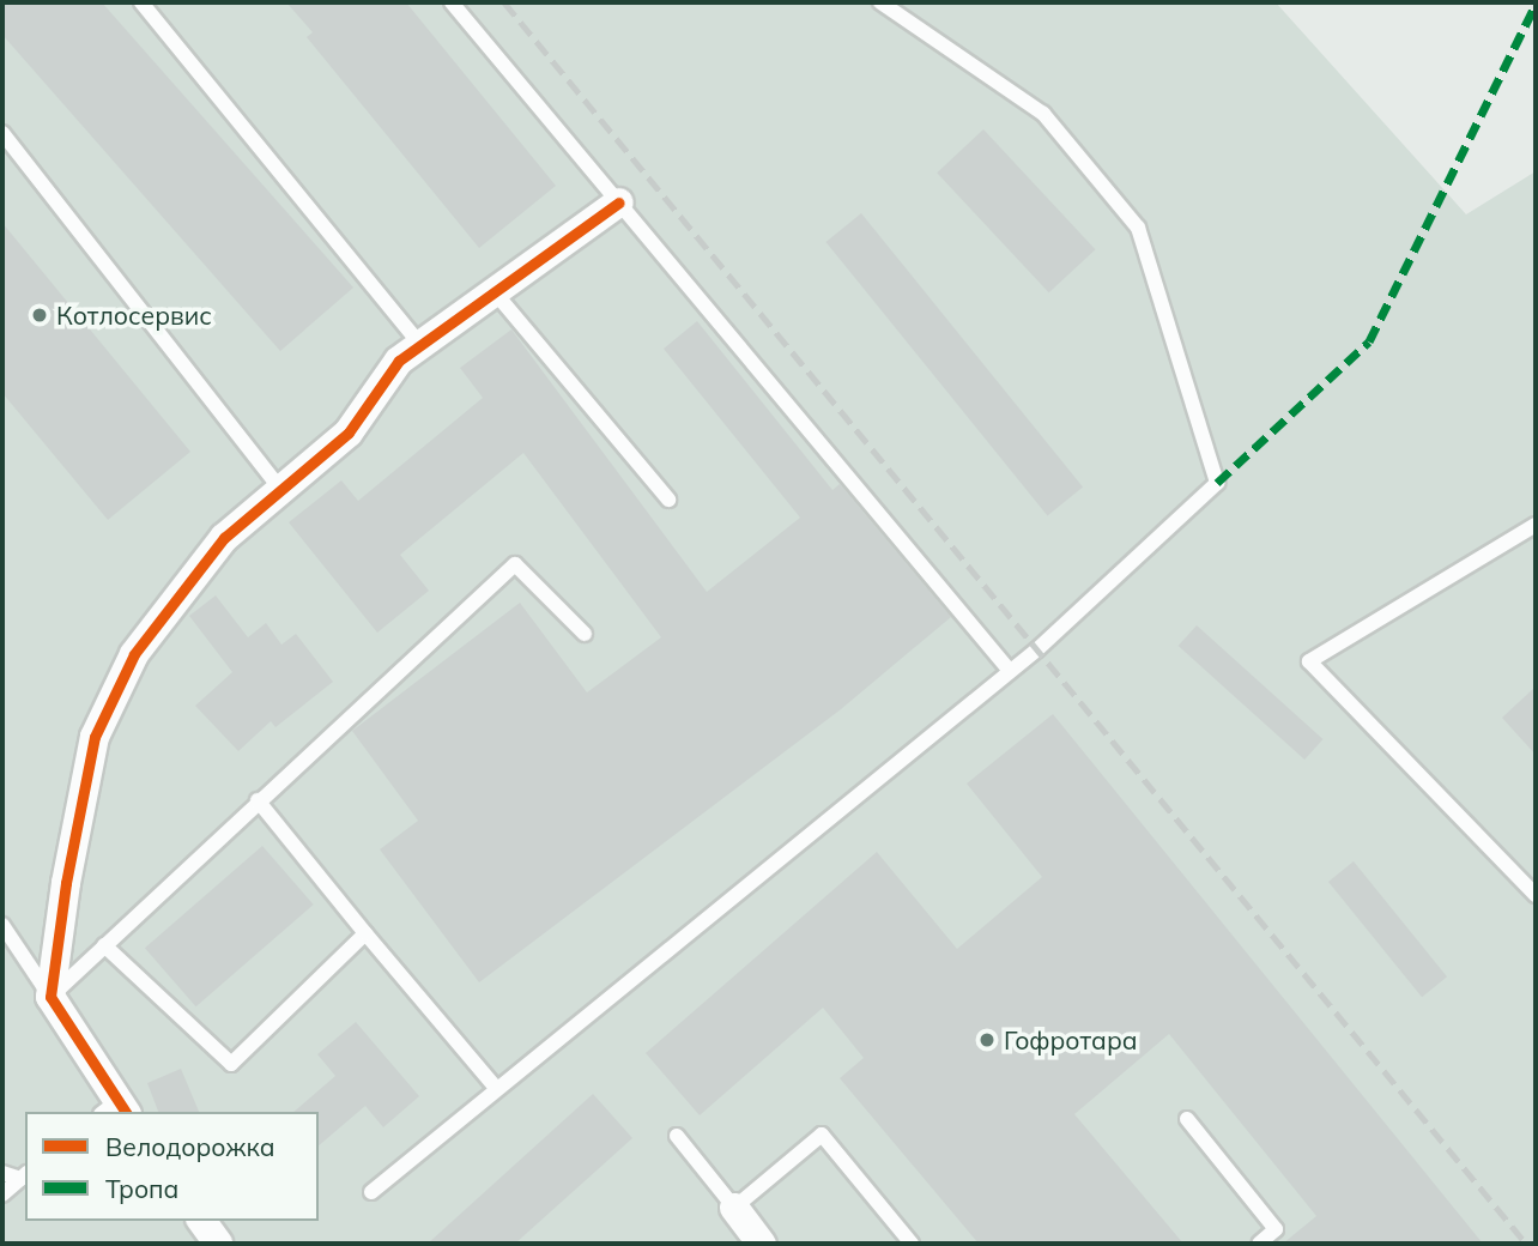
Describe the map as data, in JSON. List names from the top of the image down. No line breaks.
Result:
{"places":["Котлосервис","Гофротара"],"legend":["Велодорожка","Тропа"]}
